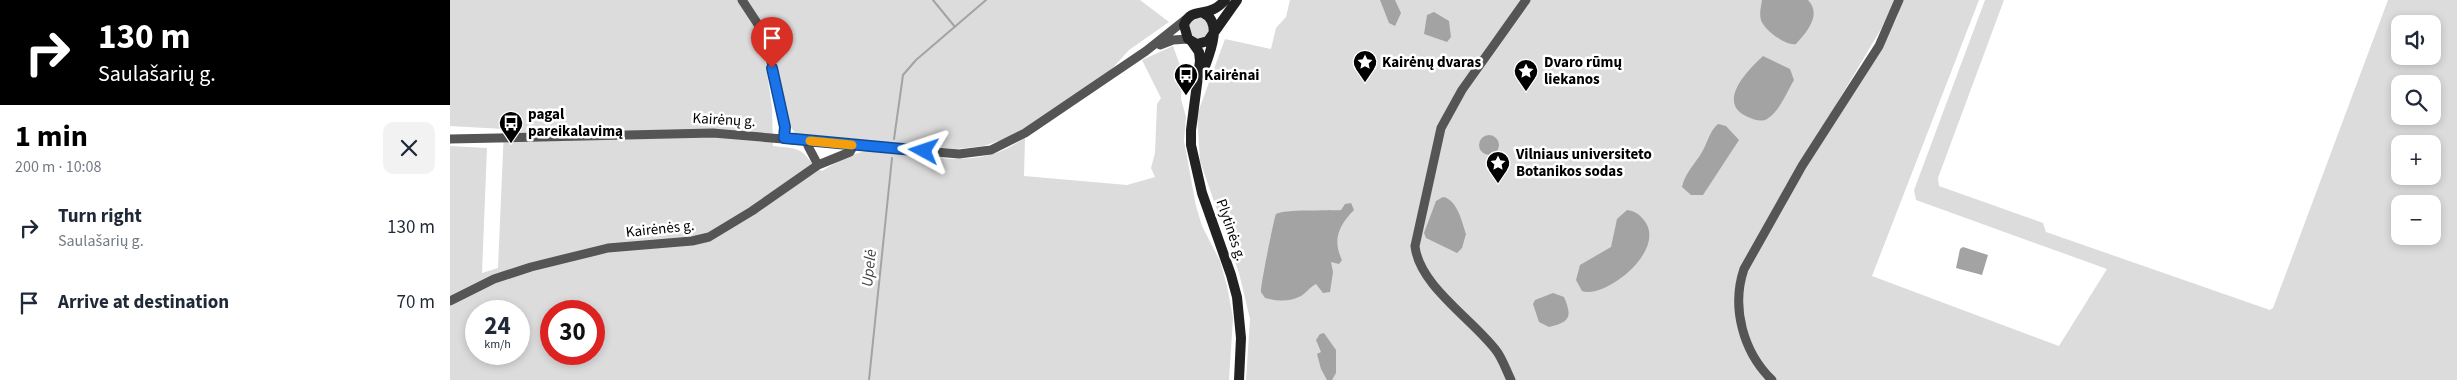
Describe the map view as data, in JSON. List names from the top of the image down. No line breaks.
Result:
{"streets":{"main road":["Plytinės g."],"street":["Kairėnų g.","Kairėnės g."]},"crossings":[["Kairėnų g.","Kairėnės g."],["Kairėnų g.","Plytinės g."]],"water":["Upelė"],"places":{"place":["Kairėnų dvaras","Dvaro rūmų liekanos","Vilniaus universiteto Botanikos sodas"],"bus stop":["Kairėnai","pagal pareikalavimą"]},"page":{"turn":["130 m","Saulašarių g."],"map_buttons":["+","−"],"heading":["1 min","200 m · 10:08"],"list":[{"name":"Turn right","note":"Saulašarių g.","value":"130 m"},{"name":"Arrive at destination","value":"70 m"}],"speed":"24 km/h","limit":"30"}}
